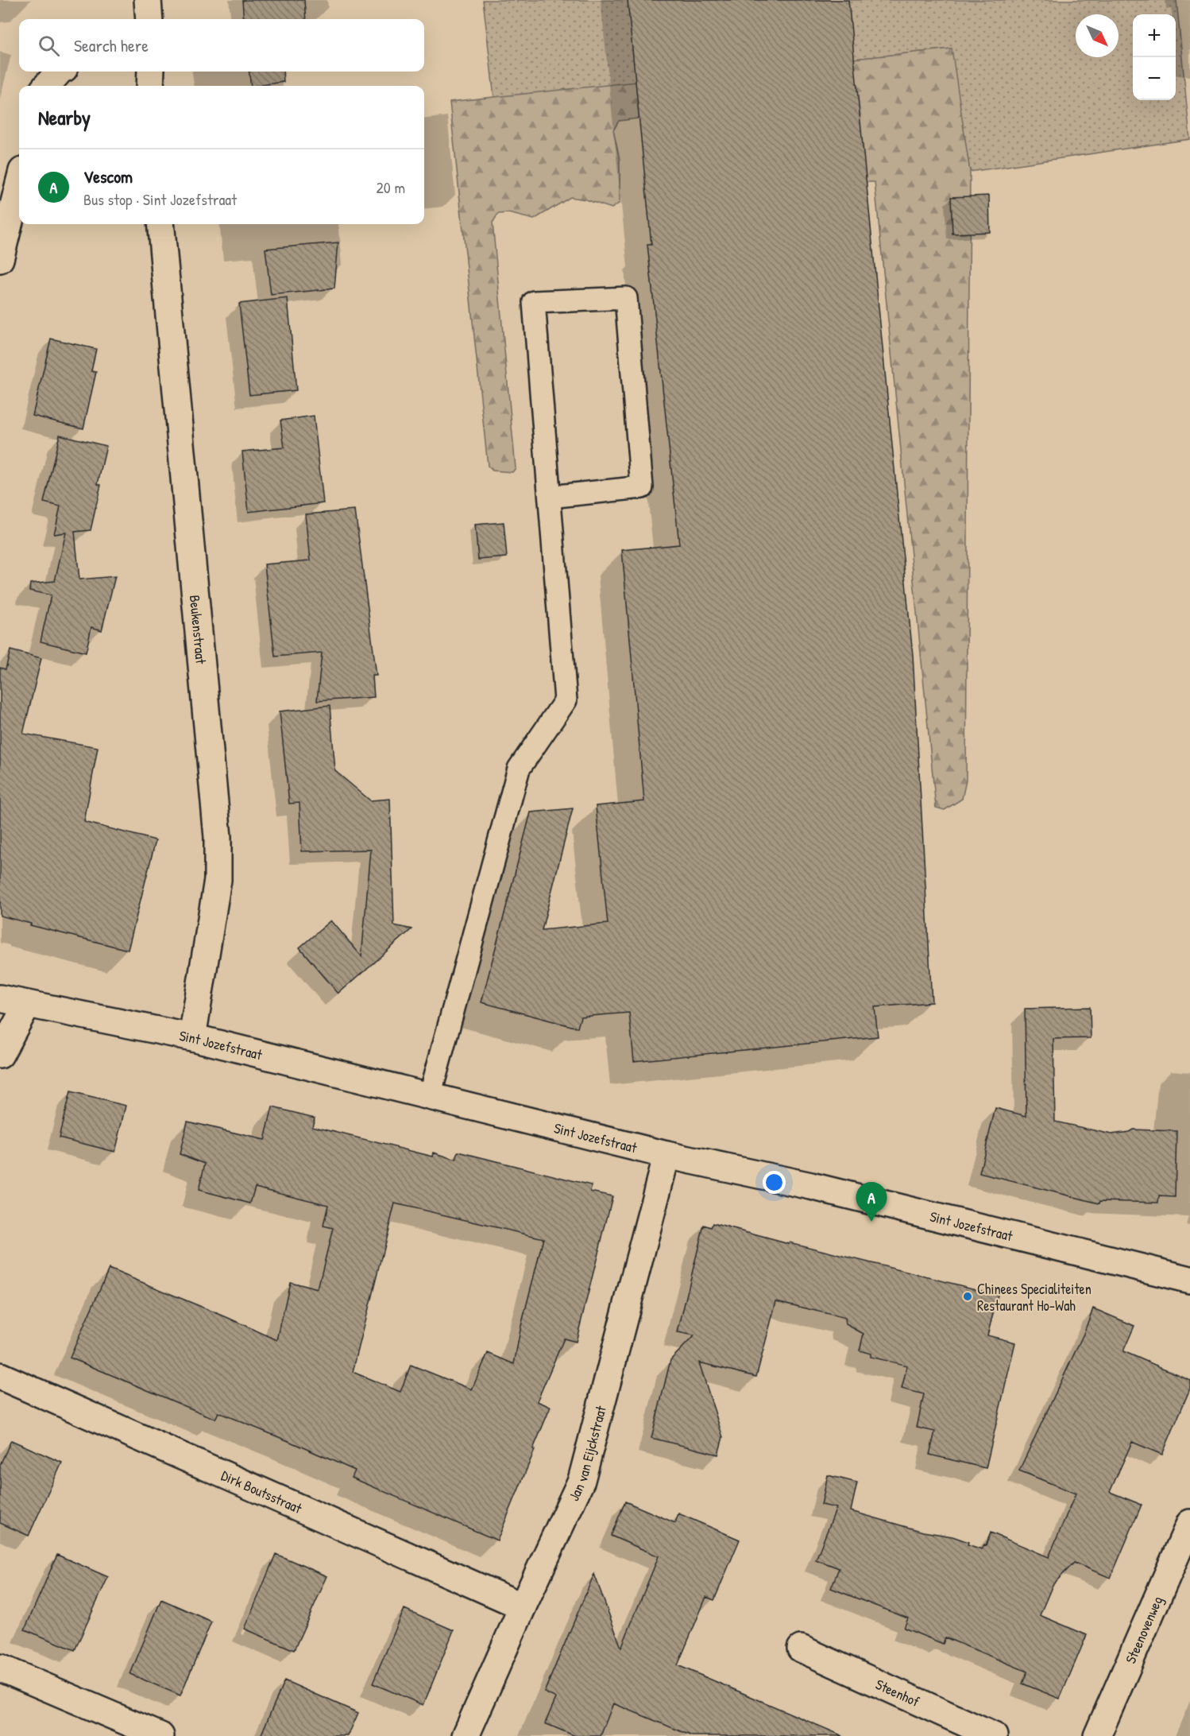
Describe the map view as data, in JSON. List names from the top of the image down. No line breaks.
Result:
{"streets":{"street":["Beukenstraat","Sint Jozefstraat","Jan van Eijckstraat","Dirk Boutsstraat","Steenovenweg","Steenhof"]},"crossings":[["Beukenstraat","Sint Jozefstraat"],["Sint Jozefstraat","Jan van Eijckstraat"],["Jan van Eijckstraat","Dirk Boutsstraat"]],"places":["Chinees Specialiteiten Restaurant Ho-Wah"],"north":"bottom right","page":{"map_buttons":["+","−"],"search":"Search here","heading":"Nearby","list":[{"mark":"A","name":"Vescom","note":"Bus stop · Sint Jozefstraat","value":"20 m"}],"pins":"A"}}
